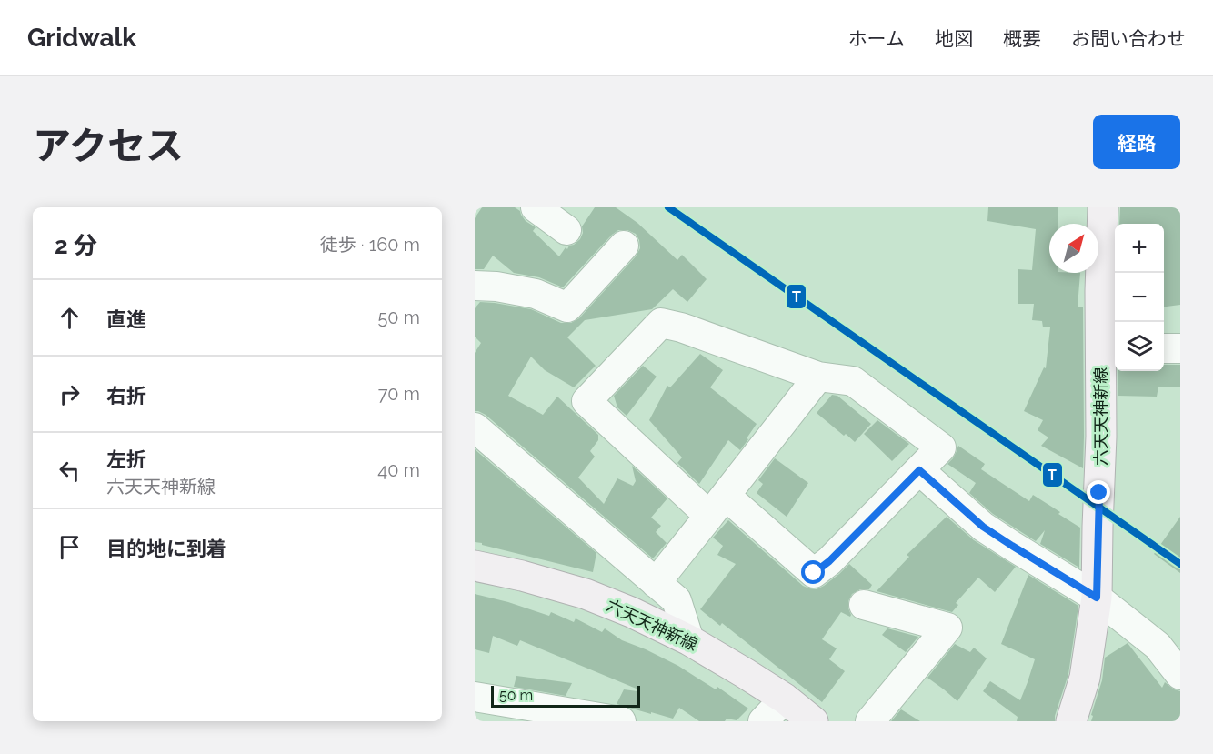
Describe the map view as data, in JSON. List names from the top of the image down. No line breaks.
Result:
{"streets":{"main road":["六天天神新線"]},"lines":["transit line T"],"scale_bar":"50 m","north":"top right","page":{"header":"Gridwalk","nav":["ホーム","地図","概要","お問い合わせ"],"title":"アクセス","buttons":"経路","heading":["2 分","徒歩 · 160 m"],"map_buttons":["+","−"],"list":[["直進","50 m"],["右折","70 m"],["左折","六天天神新線","40 m"],"目的地に到着"],"scale":"50 m"}}
